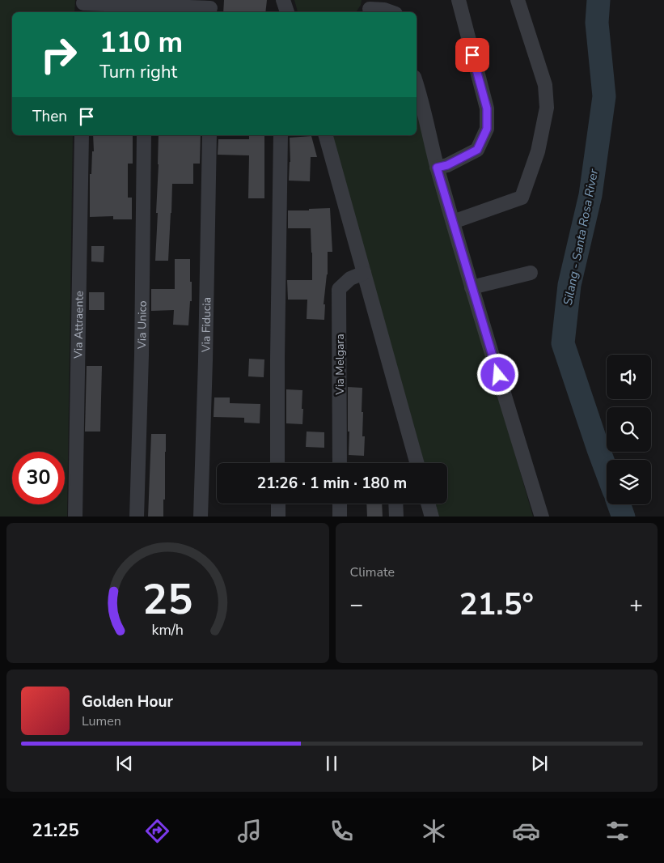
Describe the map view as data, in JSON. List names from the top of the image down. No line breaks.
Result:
{"streets":{"street":["Via Attraente","Via Unico","Via Fiducia","Via Melgara"]},"water":["Silang - Santa Rosa River"],"page":{"turn":["110 m","Turn right"],"then":"Then","limit":"30","trip":"21:26 · 1 min · 180 m","tile":"Climate","heat":["−","21.5°","+"],"song":["Golden Hour","Lumen"],"tabs":"21:25","gauge":["25","km/h"]}}
